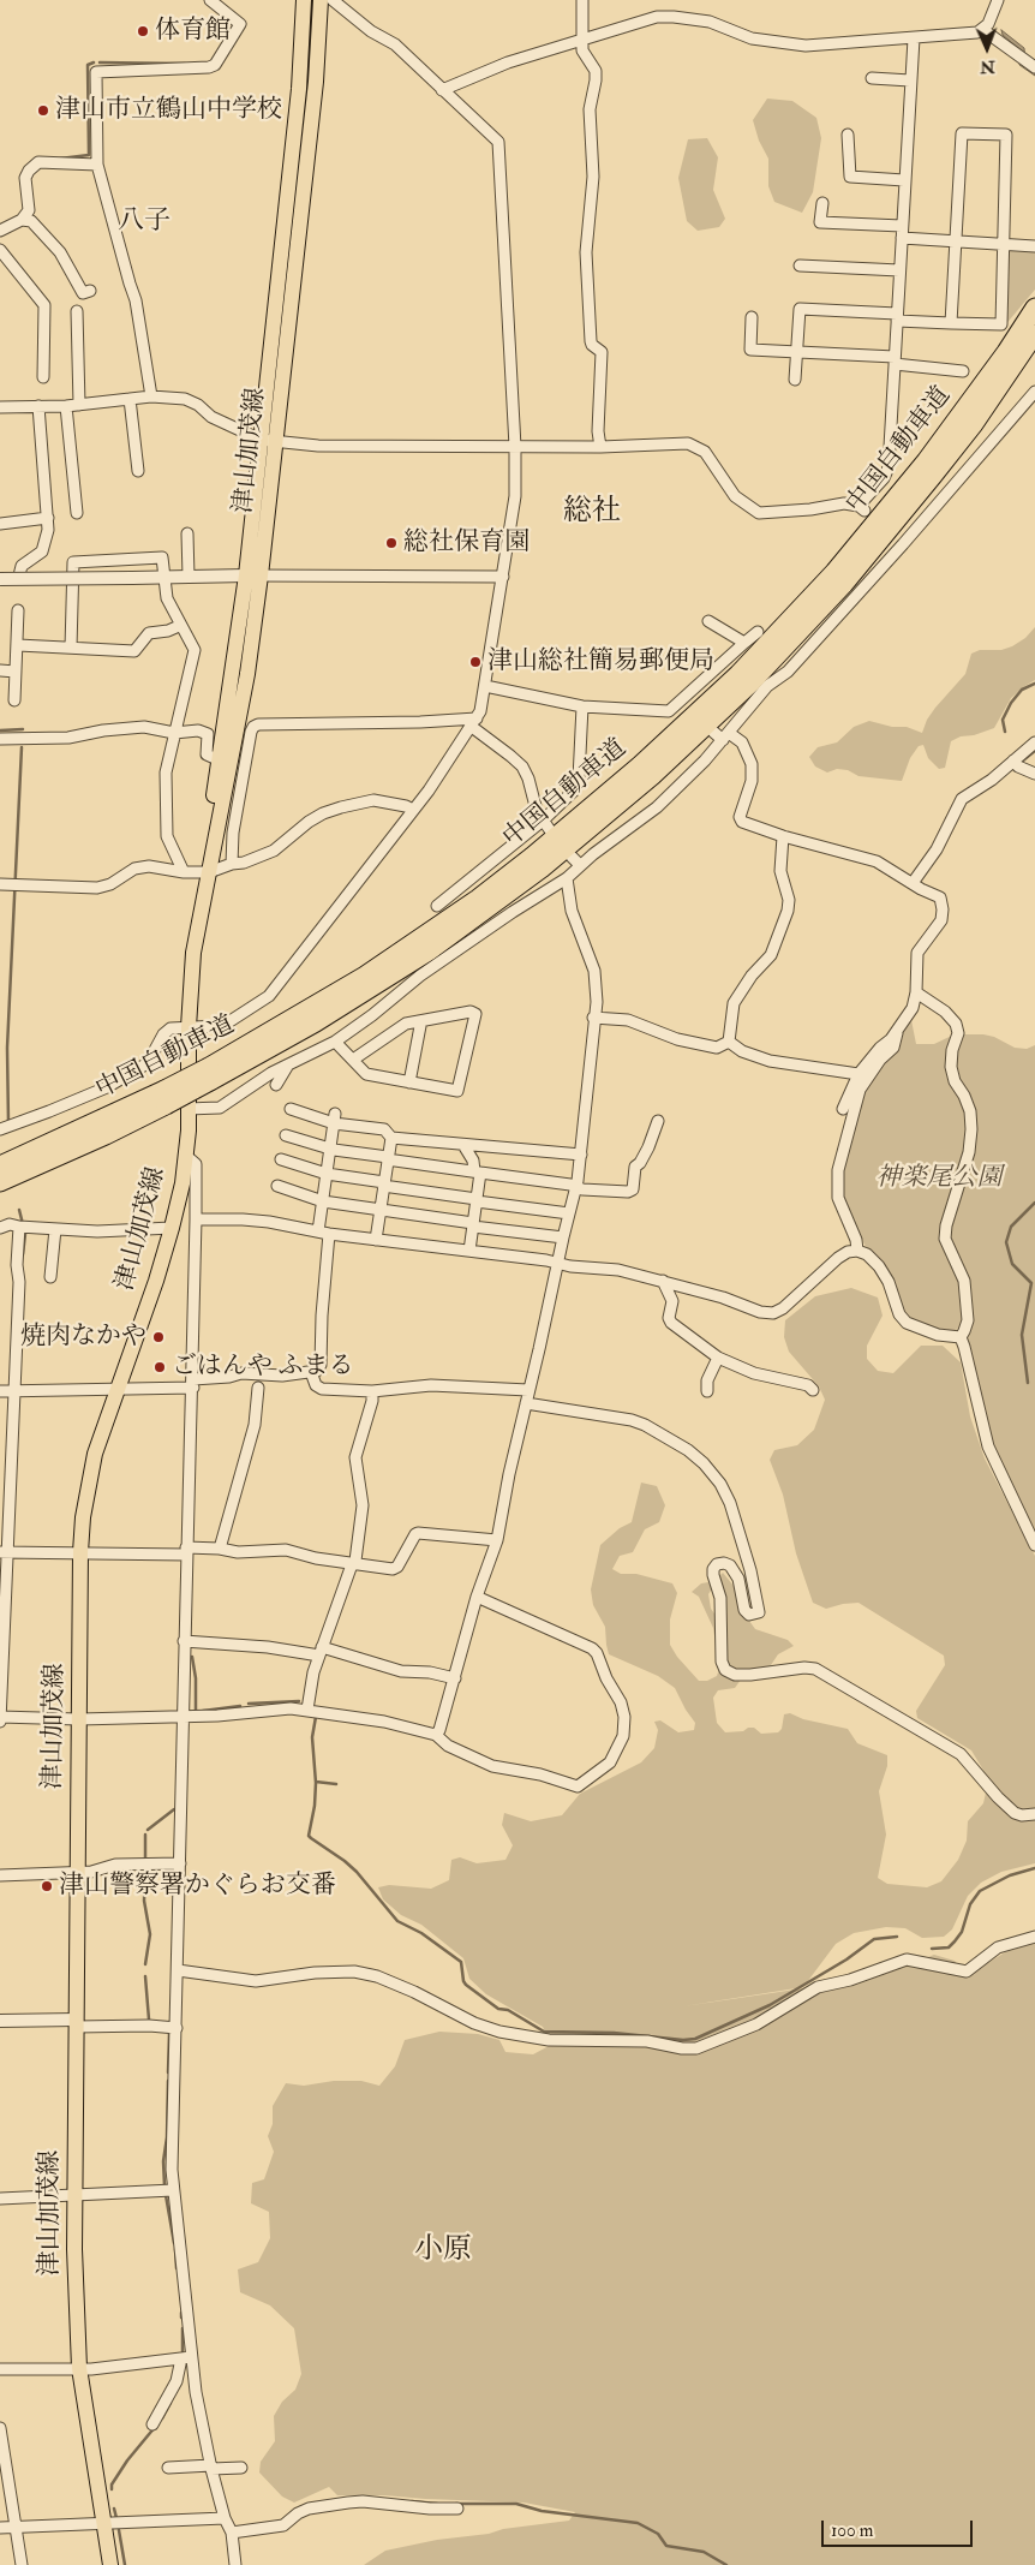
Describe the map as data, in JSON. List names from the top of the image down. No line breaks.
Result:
{"streets":{"highway":["中国自動車道"],"main road":["津山加茂線"]},"districts":["八子","総社","小原"],"parks":["神楽尾公園"],"places":["体育館","津山市立鶴山中学校","総社保育園","津山総社簡易郵便局","焼肉なかや","ごはんや ふまる","津山警察署かぐらお交番"],"scale_bar":"100 m","north":"bottom"}
